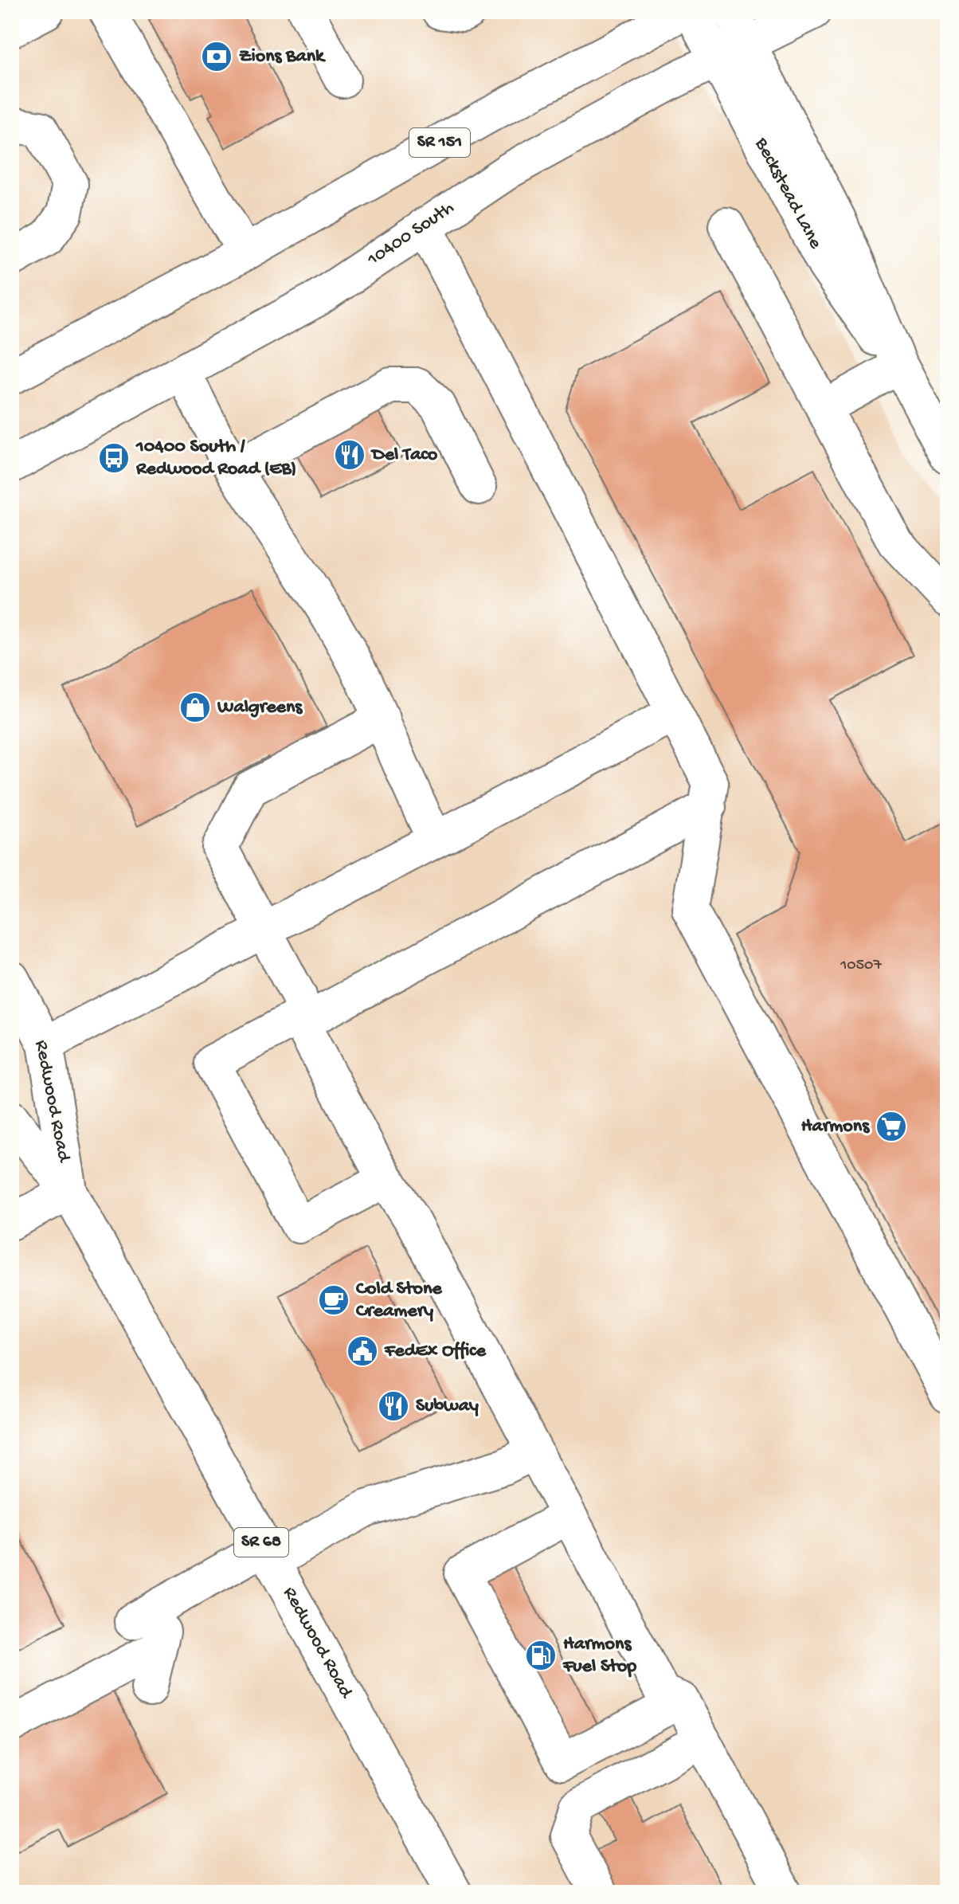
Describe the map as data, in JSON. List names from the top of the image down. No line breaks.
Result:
{"streets":{"main road":["SR 151","Beckstead Lane","10400 South","Redwood Road","SR 68"]},"crossings":[["Beckstead Lane","10400 South"]],"places":{"bank":["Zions Bank"],"restaurant":["Del Taco","Subway"],"bus stop":["10400 South / Redwood Road (EB)"],"shop":["Walgreens"],"supermarket":["Harmons"],"cafe":["Cold Stone Creamery"],"public building":["FedEx Office"],"fuel station":["Harmons Fuel Stop"]},"house_numbers":["10507"]}
